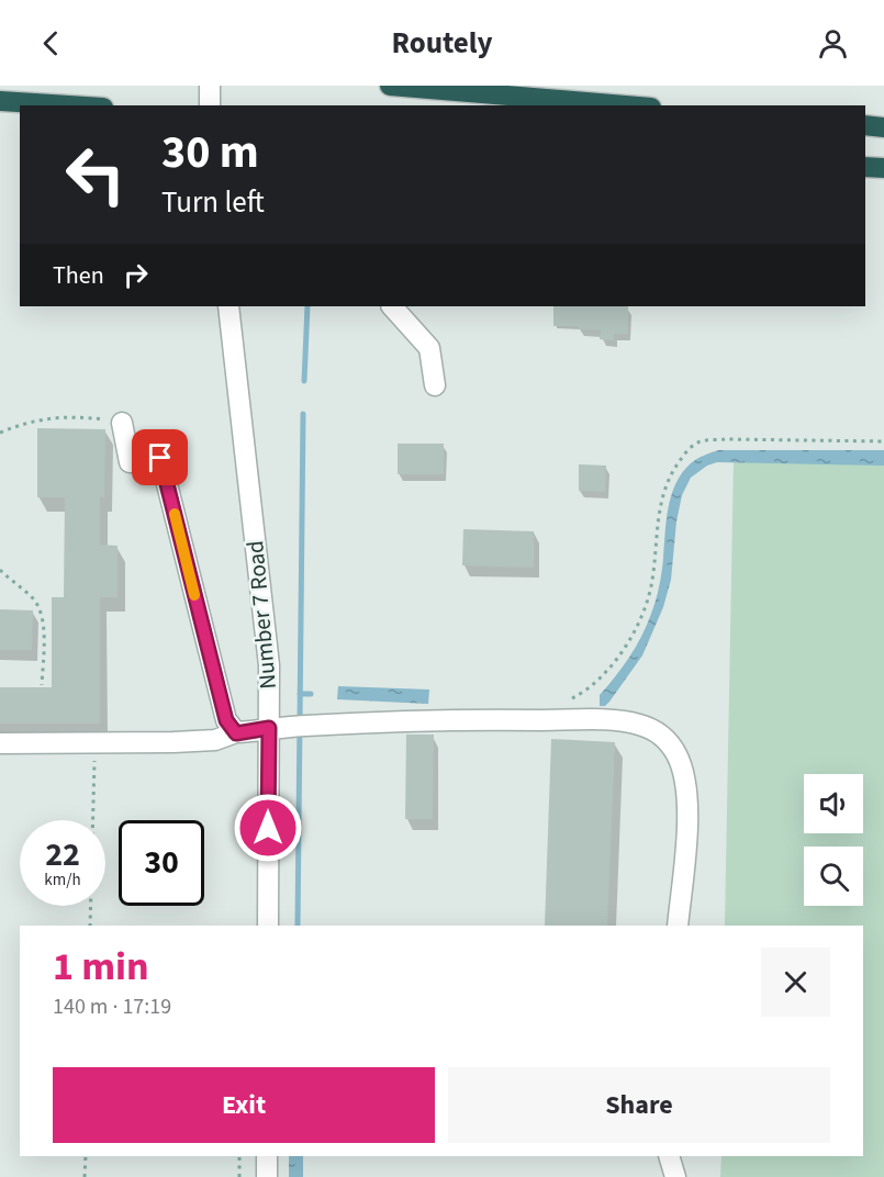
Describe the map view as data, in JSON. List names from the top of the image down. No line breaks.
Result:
{"streets":{"street":["Number 7 Road"]},"page":{"header":"Routely","turn":["30 m","Turn left"],"then":"Then","speed":"22 km/h","limit":"30","heading":["1 min","140 m · 17:19"],"buttons":["Exit","Share"]}}
